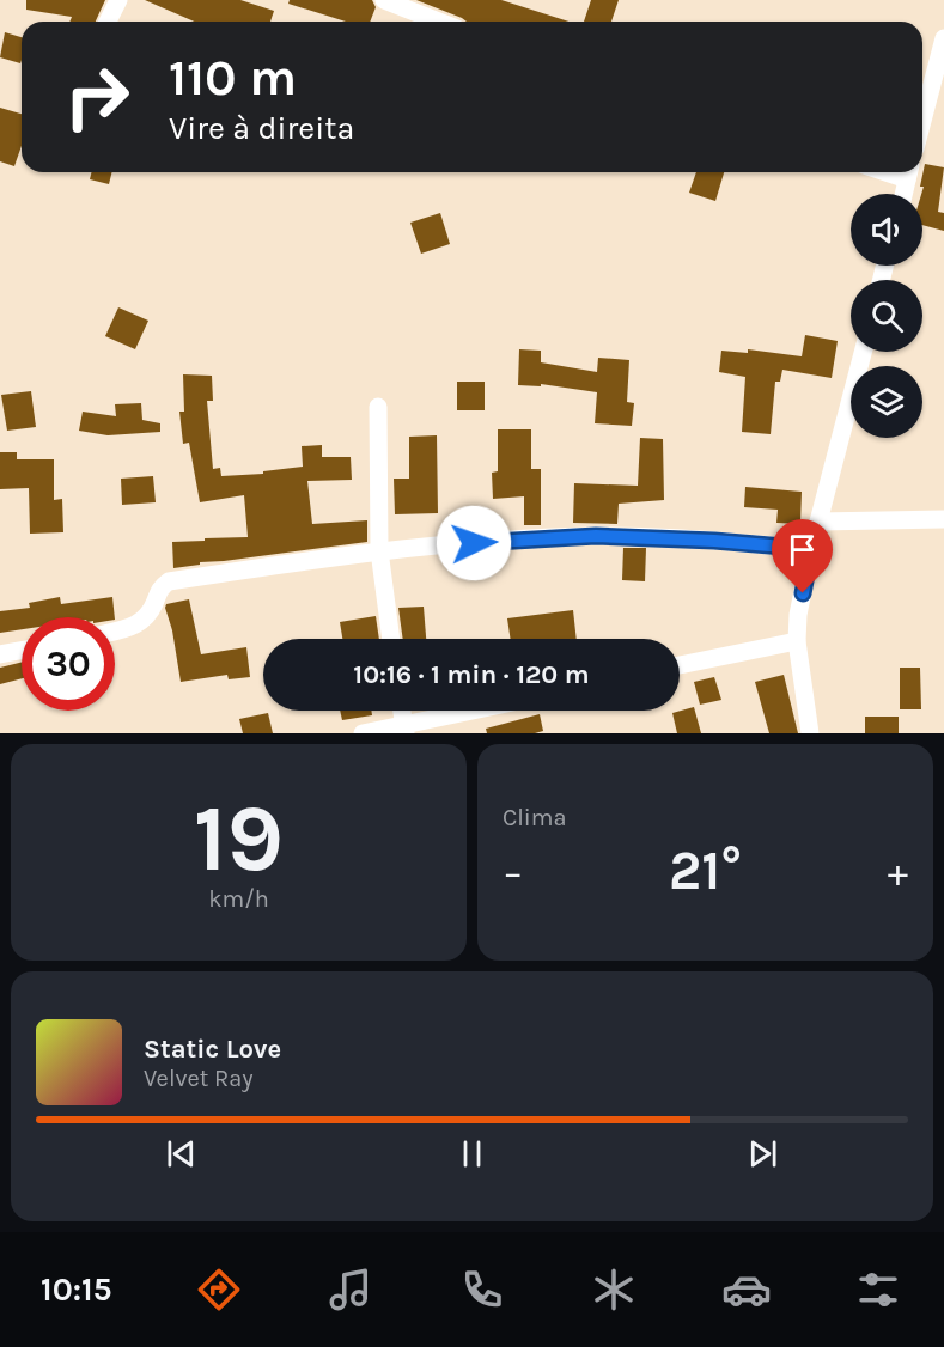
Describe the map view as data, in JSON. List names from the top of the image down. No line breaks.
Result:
{"page":{"turn":["110 m","Vire à direita"],"limit":"30","trip":"10:16 · 1 min · 120 m","tile":[["19","km/h"],"Clima"],"heat":["−","21°","+"],"song":["Static Love","Velvet Ray"],"tabs":"10:15"}}
